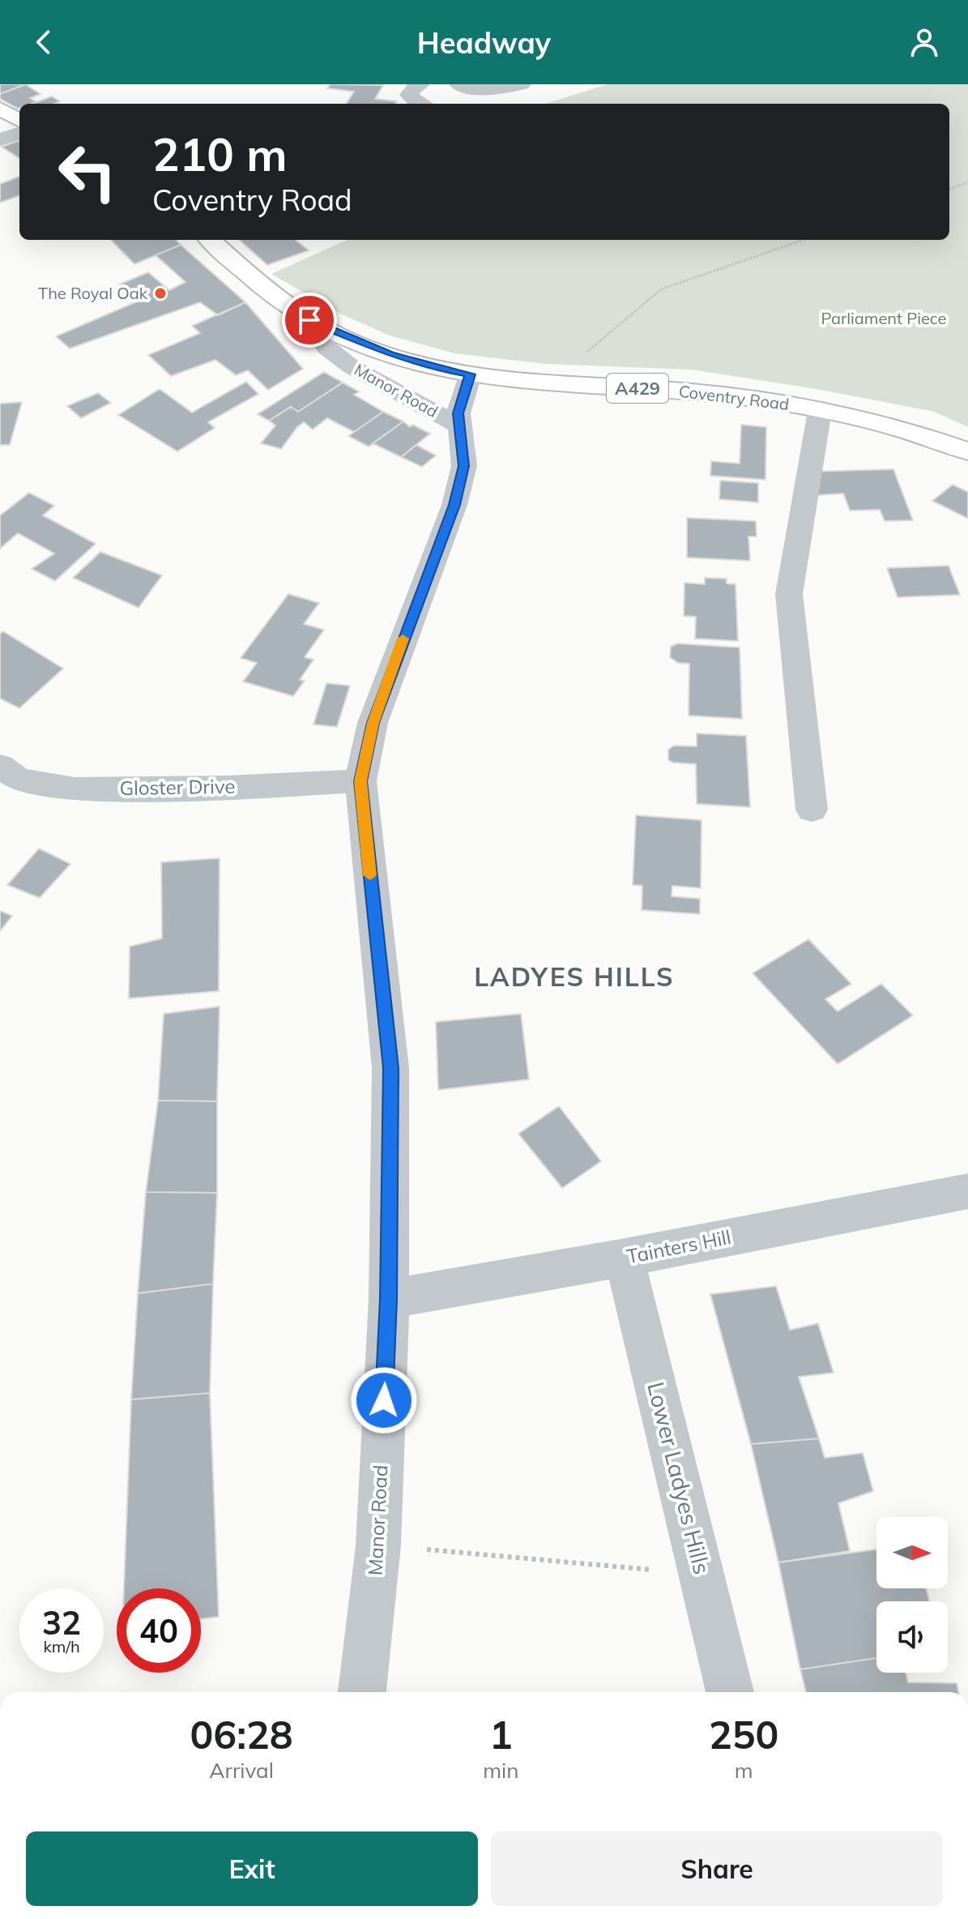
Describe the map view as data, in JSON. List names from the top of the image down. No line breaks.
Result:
{"streets":{"main road":["A429","Coventry Road"],"street":["Manor Road","Gloster Drive","Tainters Hill","Lower Ladyes Hills"]},"crossings":[["A429","Manor Road"],["A429","Coventry Road"],["Manor Road","Coventry Road"],["Manor Road","Gloster Drive"],["Manor Road","Tainters Hill"],["Tainters Hill","Lower Ladyes Hills"]],"districts":["LADYES HILLS"],"parks":["Parliament Piece"],"places":["The Royal Oak"],"north":"right","page":{"header":"Headway","turn":["210 m","Coventry Road"],"speed":"32 km/h","limit":"40","eta":["06:28","Arrival","1","min","250","m"],"buttons":["Exit","Share"]}}
